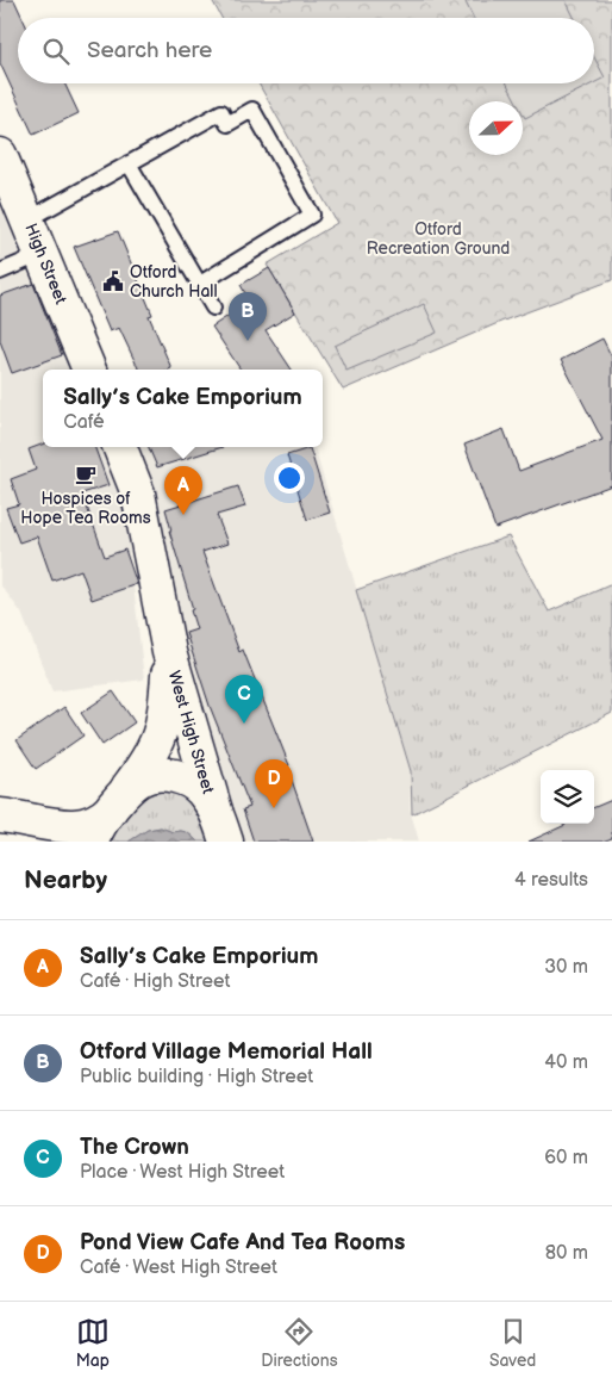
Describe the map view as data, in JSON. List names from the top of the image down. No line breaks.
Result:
{"streets":{"street":["High Street","West High Street"]},"parks":["Otford Recreation Ground"],"places":{"public building":["Otford Church Hall"],"cafe":["Hospices of Hope Tea Rooms"]},"north":"right","page":{"search":"Search here","pins":["B","A","C","D"],"popup":["Sally’s Cake Emporium","Café"],"heading":["Nearby","4 results"],"list":[{"mark":"A","name":"Sally’s Cake Emporium","note":"Café · High Street","value":"30 m"},{"mark":"B","name":"Otford Village Memorial Hall","note":"Public building · High Street","value":"40 m"},{"mark":"C","name":"The Crown","note":"Place · West High Street","value":"60 m"},{"mark":"D","name":"Pond View Cafe And Tea Rooms","note":"Café · West High Street","value":"80 m"}],"nav":["Map","Directions","Saved"]}}
